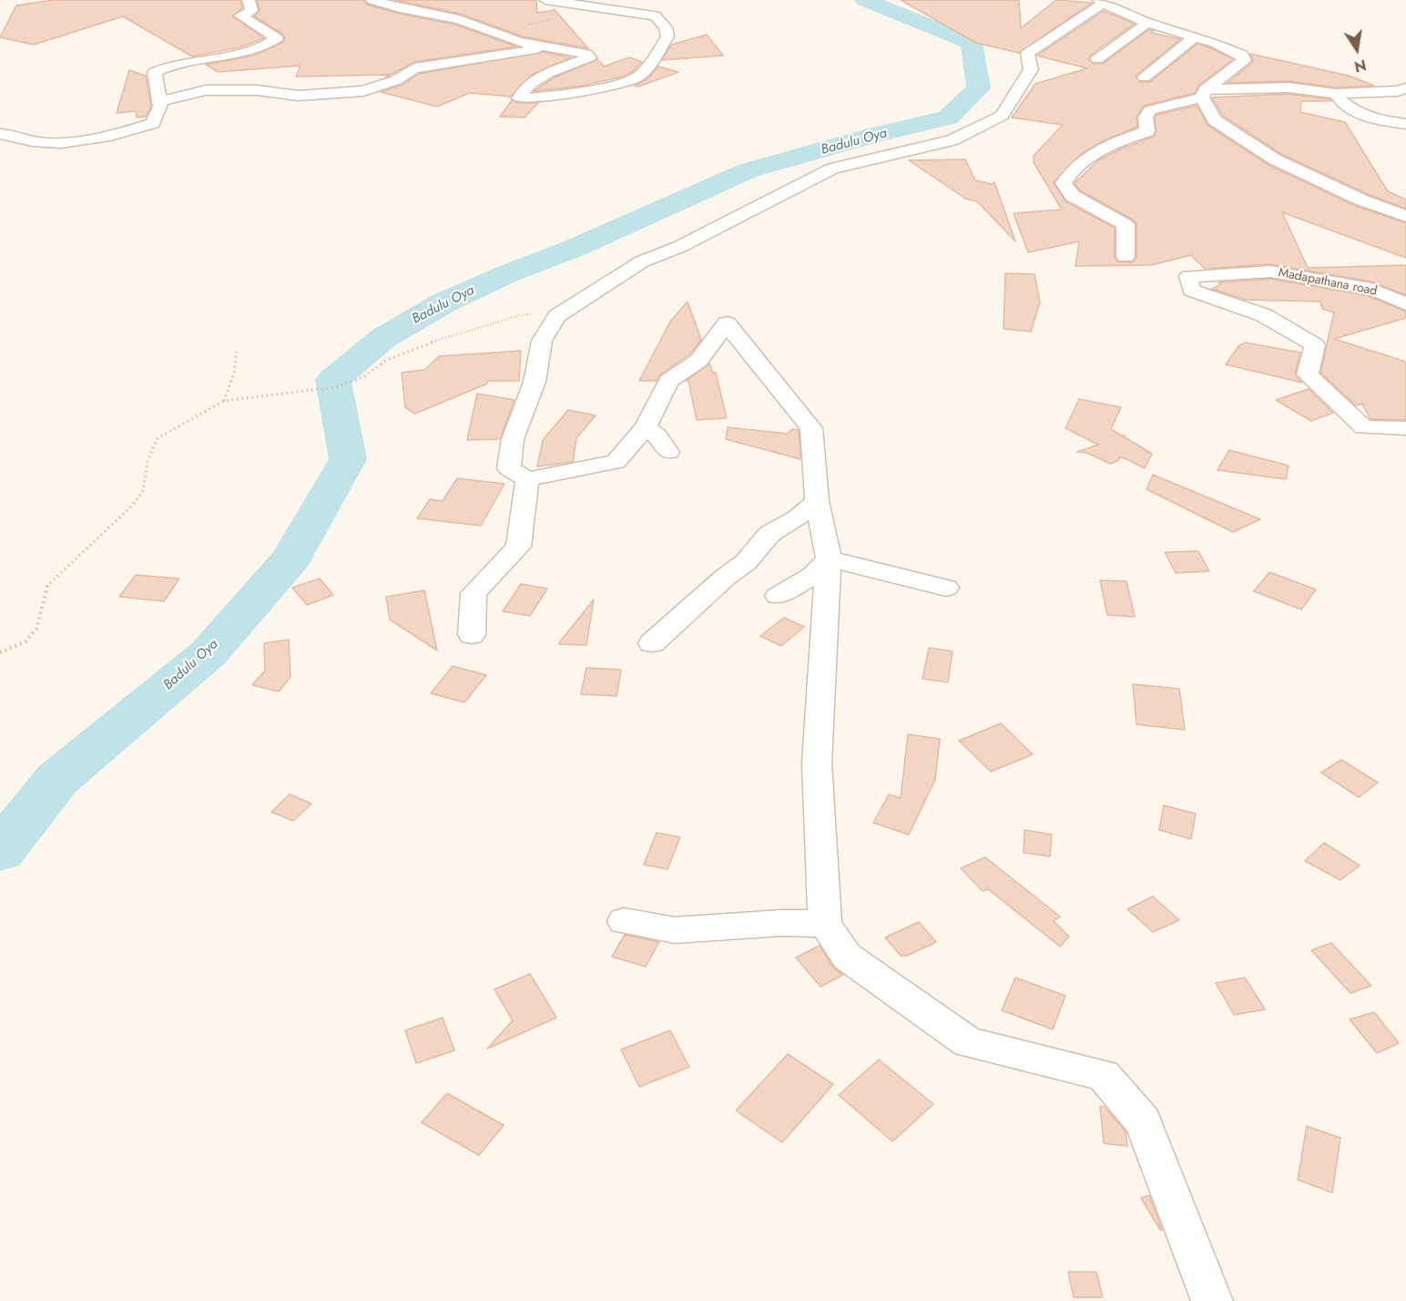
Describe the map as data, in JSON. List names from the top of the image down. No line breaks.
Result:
{"streets":{"street":["Madapathana road"]},"water":["Badulu Oya"],"north":"bottom"}
